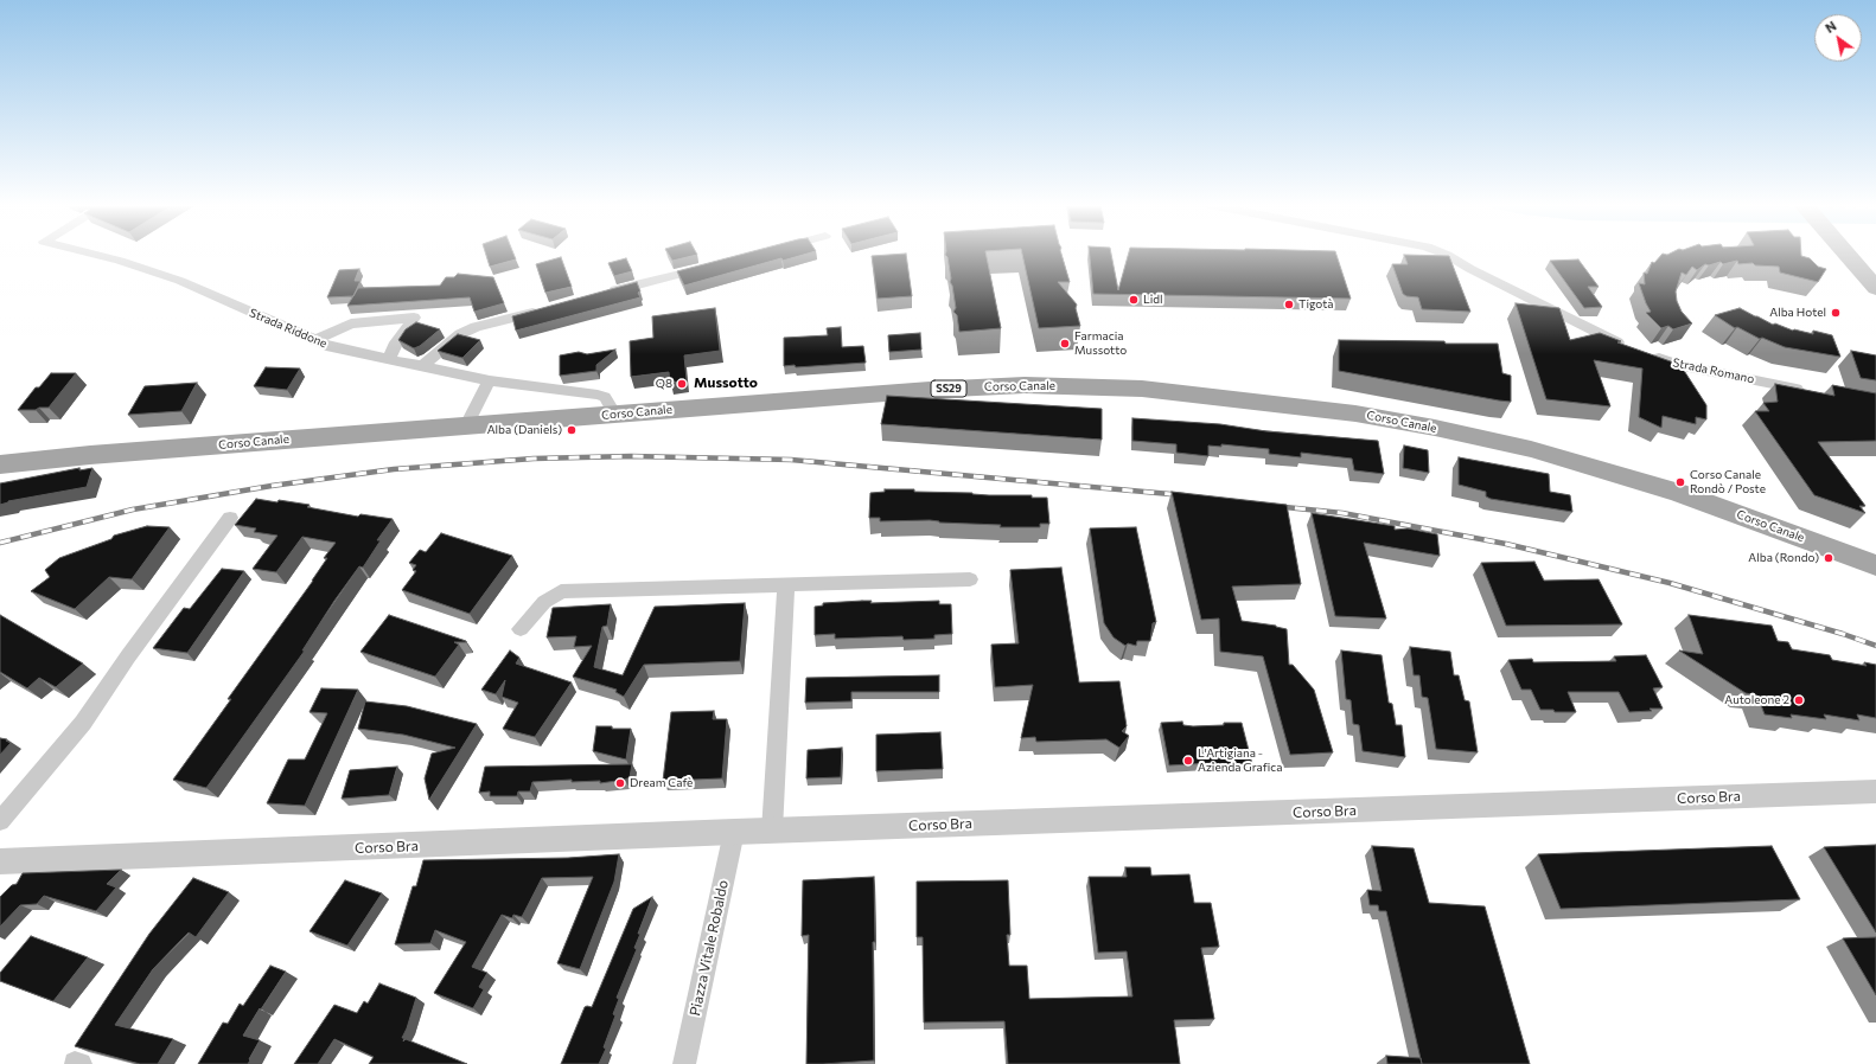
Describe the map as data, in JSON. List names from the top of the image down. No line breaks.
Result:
{"streets":{"main road":["Corso Canale","SS29"],"street":["Strada Riddone","Strada Romano","Corso Bra","Piazza Vitale Robaldo"]},"crossings":[["Strada Riddone","Corso Canale"],["Corso Bra","Piazza Vitale Robaldo"]],"districts":["Mussotto"],"places":["Lidl","Tigotà","Alba Hotel","Farmacia Mussotto","Q8","Alba (Daniels)","Corso Canale Rondò / Poste","Alba (Rondo)","Autoleone 2","L'Artigiana - Azienda Grafica","Dream Cafè"],"north":"top left"}
